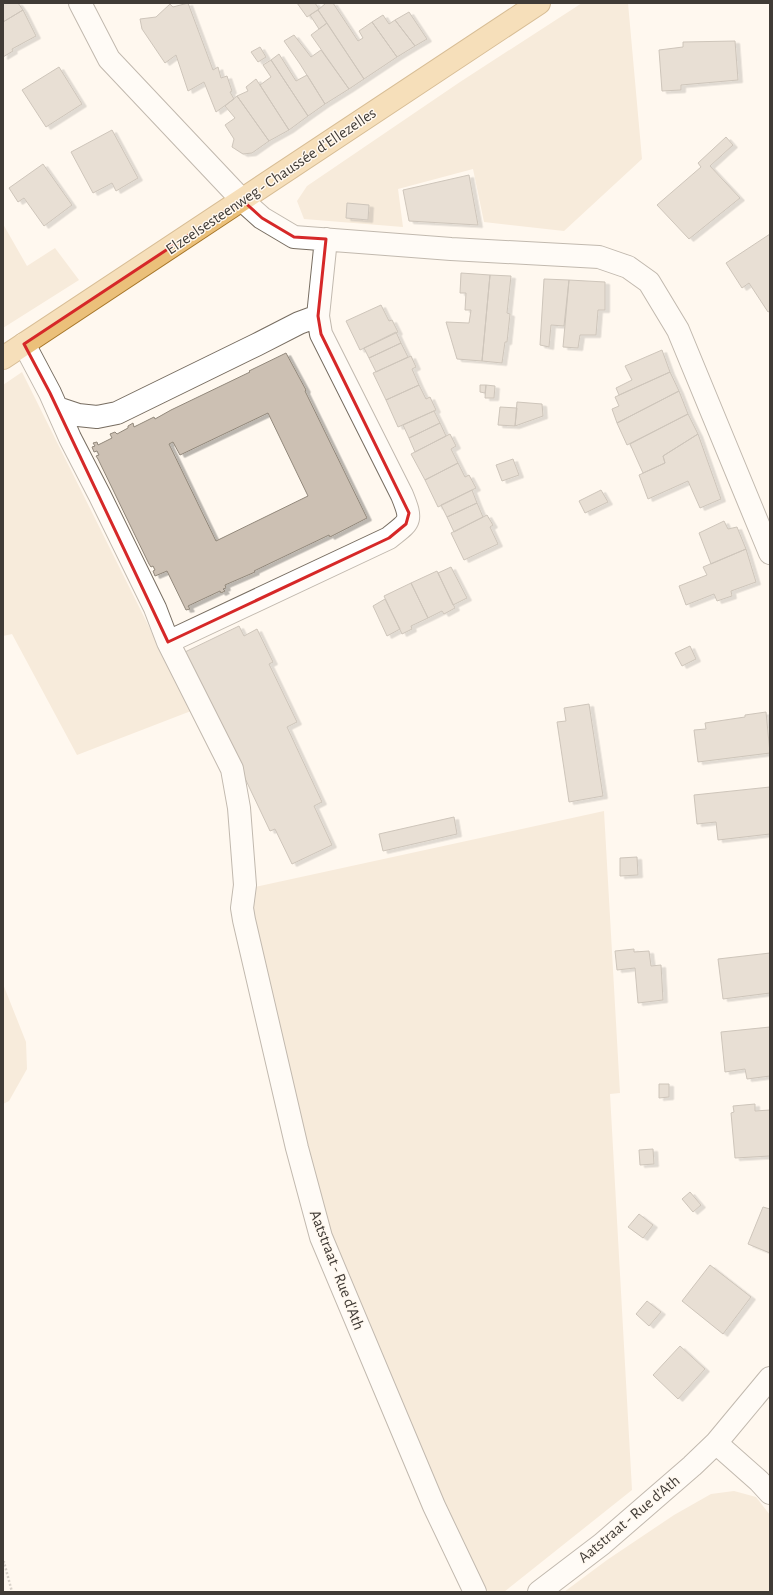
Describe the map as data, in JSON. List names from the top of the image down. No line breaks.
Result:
{"streets":{"main road":["Elzeelsesteenweg - Chaussée d'Ellezelles"],"street":["Aatstraat - Rue d'Ath"]}}
